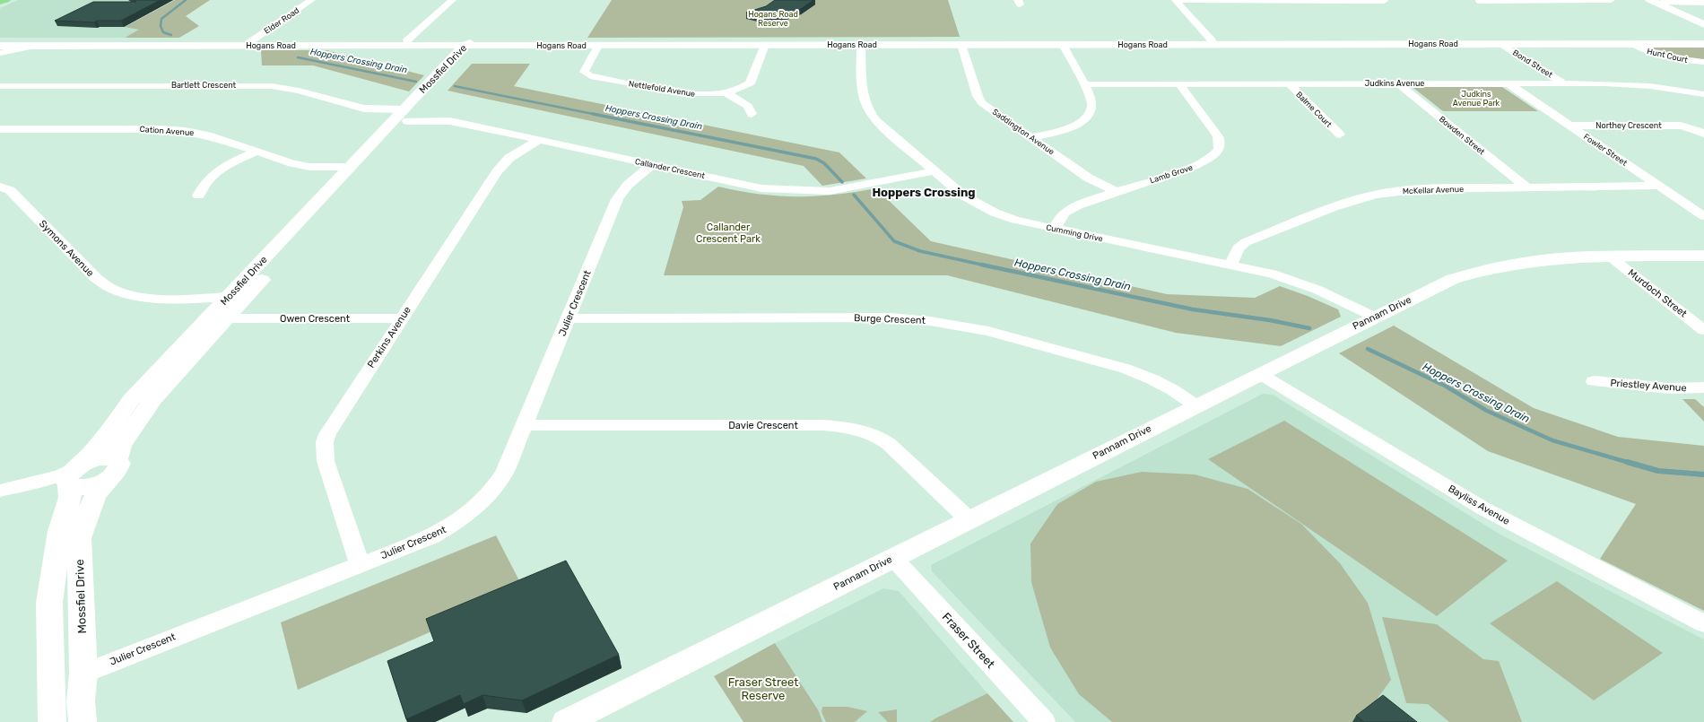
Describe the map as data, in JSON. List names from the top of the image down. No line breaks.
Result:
{"streets":{"street":["Elder Road","Hogans Road","Hunt Court","Bond Street","Mossfiel Drive","Judkins Avenue","Bartlett Crescent","Nettlefold Avenue","Balme Court","Northey Crescent","Cation Avenue","Saddington Avenue","Bowden Street","Fowler Street","Callander Crescent","Lamb Grove","McKellar Avenue","Cumming Drive","Symons Avenue","Murdoch Street","Julier Crescent","Pannam Drive","Owen Crescent","Burge Crescent","Perkins Avenue","Priestley Avenue","Davie Crescent","Bayliss Avenue","Fraser Street"]},"crossings":[["Elder Road","Hogans Road"],["Hogans Road","Hunt Court"],["Hogans Road","Bond Street"],["Hogans Road","Mossfiel Drive"],["Hogans Road","Nettlefold Avenue"],["Hogans Road","Saddington Avenue"],["Hogans Road","Cumming Drive"],["Bond Street","Judkins Avenue"],["Mossfiel Drive","Bartlett Crescent"],["Mossfiel Drive","Cation Avenue"],["Mossfiel Drive","Callander Crescent"],["Mossfiel Drive","Symons Avenue"],["Mossfiel Drive","Julier Crescent"],["Mossfiel Drive","Owen Crescent"],["Judkins Avenue","Balme Court"],["Judkins Avenue","Bowden Street"],["Judkins Avenue","Fowler Street"],["Judkins Avenue","Lamb Grove"],["Bartlett Crescent","Callander Crescent"],["Northey Crescent","Fowler Street"],["Saddington Avenue","Lamb Grove"],["Bowden Street","McKellar Avenue"],["Fowler Street","McKellar Avenue"],["Callander Crescent","Cumming Drive"],["Callander Crescent","Julier Crescent"],["Callander Crescent","Perkins Avenue"],["Lamb Grove","Cumming Drive"],["McKellar Avenue","Cumming Drive"],["Cumming Drive","Pannam Drive"],["Murdoch Street","Pannam Drive"],["Julier Crescent","Burge Crescent"],["Julier Crescent","Perkins Avenue"],["Julier Crescent","Davie Crescent"],["Pannam Drive","Burge Crescent"],["Pannam Drive","Davie Crescent"],["Pannam Drive","Bayliss Avenue"],["Pannam Drive","Fraser Street"],["Owen Crescent","Perkins Avenue"]],"districts":["Hoppers Crossing"],"water":["Hoppers Crossing Drain"],"parks":["Hogans Road Reserve","Judkins Avenue Park","Callander Crescent Park","Fraser Street Reserve"]}
